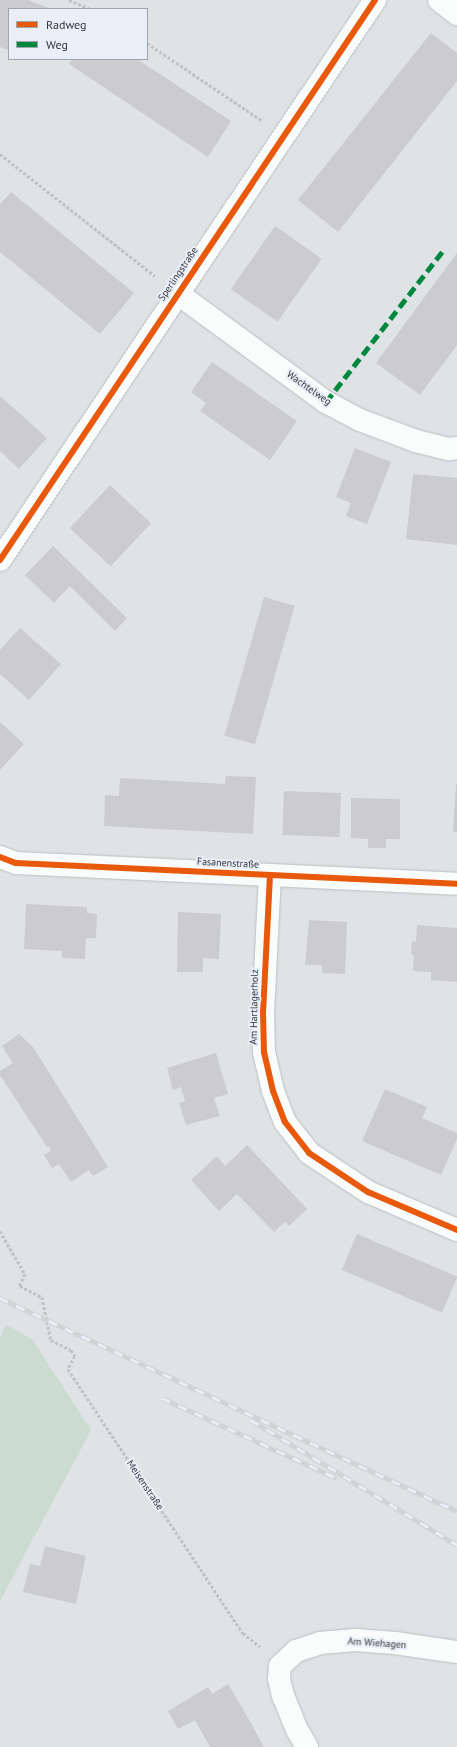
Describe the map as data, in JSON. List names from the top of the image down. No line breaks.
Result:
{"streets":{"street":["Sperlingstraße","Wachtelweg","Fasanenstraße","Am Hartlagerholz","Am Wiehagen"],"path":["Meisenstraße"]},"crossings":[["Sperlingstraße","Wachtelweg"],["Fasanenstraße","Am Hartlagerholz"],["Meisenstraße","Am Wiehagen"]],"legend":["Radweg","Weg"]}
